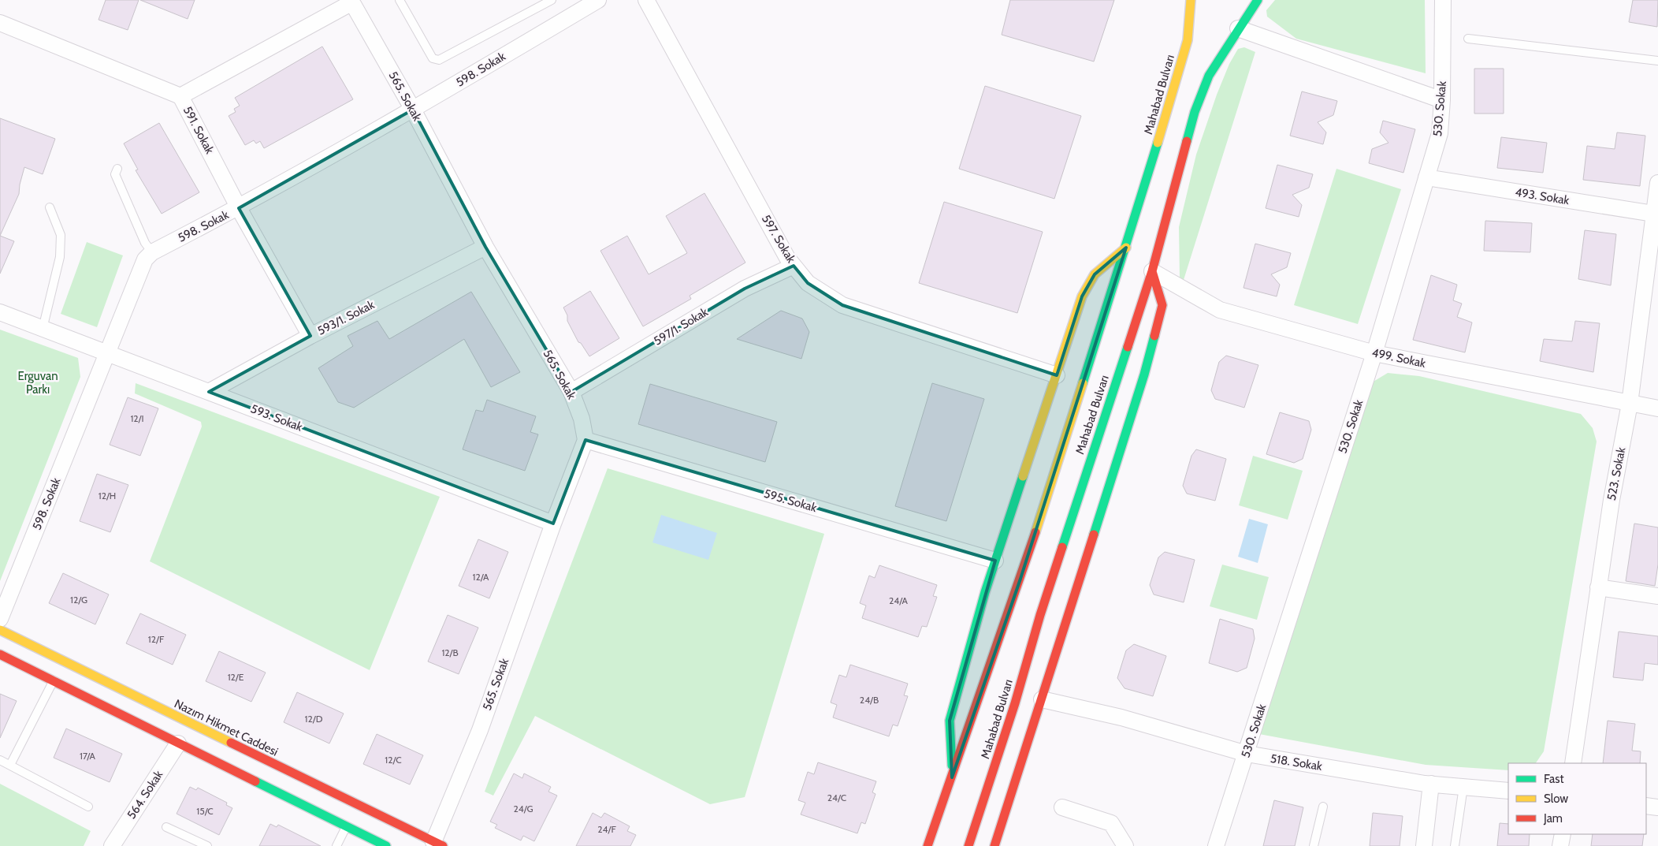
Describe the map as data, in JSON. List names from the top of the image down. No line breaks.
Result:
{"streets":{"main road":["Mahabad Bulvarı","Nazım Hikmet Caddesi"],"street":["598. Sokak","565. Sokak","530. Sokak","591. Sokak","493. Sokak","597. Sokak","593/1. Sokak","597/1. Sokak","499. Sokak","593. Sokak","523. Sokak","595. Sokak","518. Sokak","564. Sokak"]},"crossings":[["598. Sokak","565. Sokak"],["598. Sokak","591. Sokak"],["598. Sokak","593. Sokak"],["Mahabad Bulvarı","499. Sokak"],["565. Sokak","593/1. Sokak"],["565. Sokak","597/1. Sokak"],["565. Sokak","593. Sokak"],["565. Sokak","595. Sokak"],["565. Sokak","Nazım Hikmet Caddesi"],["530. Sokak","493. Sokak"],["530. Sokak","499. Sokak"],["530. Sokak","518. Sokak"],["591. Sokak","593/1. Sokak"],["493. Sokak","523. Sokak"],["597. Sokak","597/1. Sokak"],["593/1. Sokak","593. Sokak"],["499. Sokak","523. Sokak"]],"parks":["Erguvan Parkı"],"house_numbers":["12/I","12/H","12/A","12/G","24/A","12/F","12/B","12/E","24/B","12/D","17/A","12/C","24/C","24/G","15/C","24/F"],"legend":["Fast","Slow","Jam"]}
